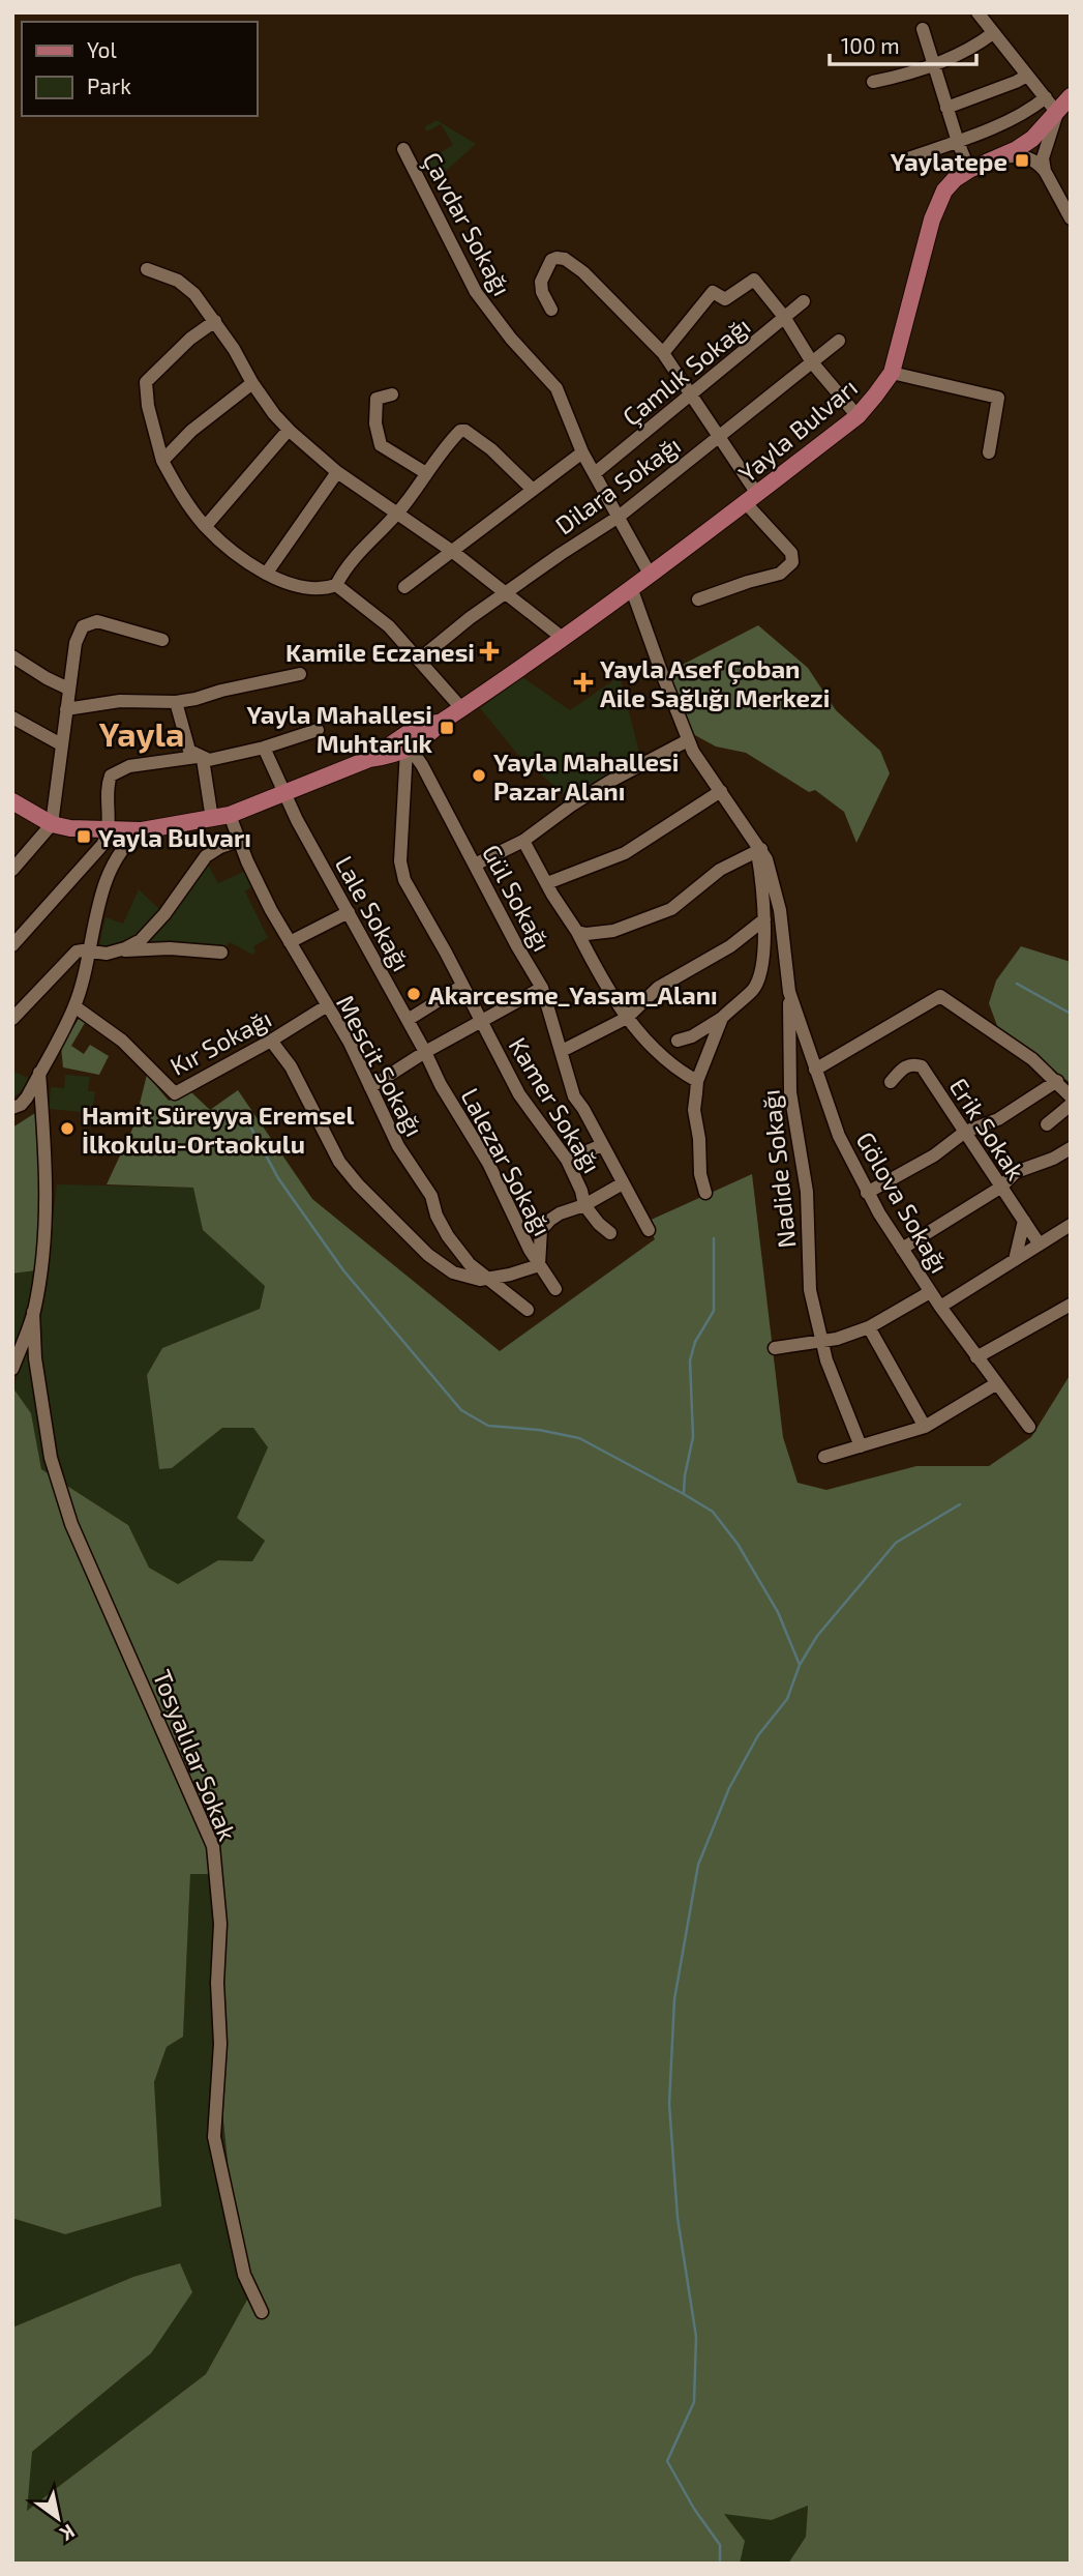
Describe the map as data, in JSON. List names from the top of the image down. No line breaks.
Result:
{"streets":{"main road":["Yayla Bulvarı"],"street":["Çavdar Sokağı","Çamlık Sokağı","Dilara Sokağı","Gül Sokağı","Lale Sokağı","Kır Sokağı","Mescit Sokağı","Kamer Sokağı","Erik Sokak","Lalezar Sokağı","Nadide Sokağı","Gölova Sokağı","Tosyalılar Sokak"]},"crossings":[["Çavdar Sokağı","Çamlık Sokağı"],["Çavdar Sokağı","Yayla Bulvarı"],["Çavdar Sokağı","Dilara Sokağı"],["Yayla Bulvarı","Gül Sokağı"],["Yayla Bulvarı","Lale Sokağı"],["Yayla Bulvarı","Mescit Sokağı"],["Yayla Bulvarı","Kamer Sokağı"],["Gül Sokağı","Kamer Sokağı"],["Lale Sokağı","Lalezar Sokağı"],["Kır Sokağı","Mescit Sokağı"],["Nadide Sokağı","Gölova Sokağı"]],"districts":["Yayla"],"places":{"transit":["Yaylatepe","Yayla Mahallesi Muhtarlık","Yayla Bulvarı"],"health":["Kamile Eczanesi","Yayla Asef Çoban Aile Sağlığı Merkezi"],"other":["Yayla Mahallesi Pazar Alanı","Akarcesme_Yasam_Alanı","Hamit Süreyya Eremsel İlkokulu-Ortaokulu"]},"legend":["Yol","Park"],"scale_bar":"100 m","north":"bottom right"}
